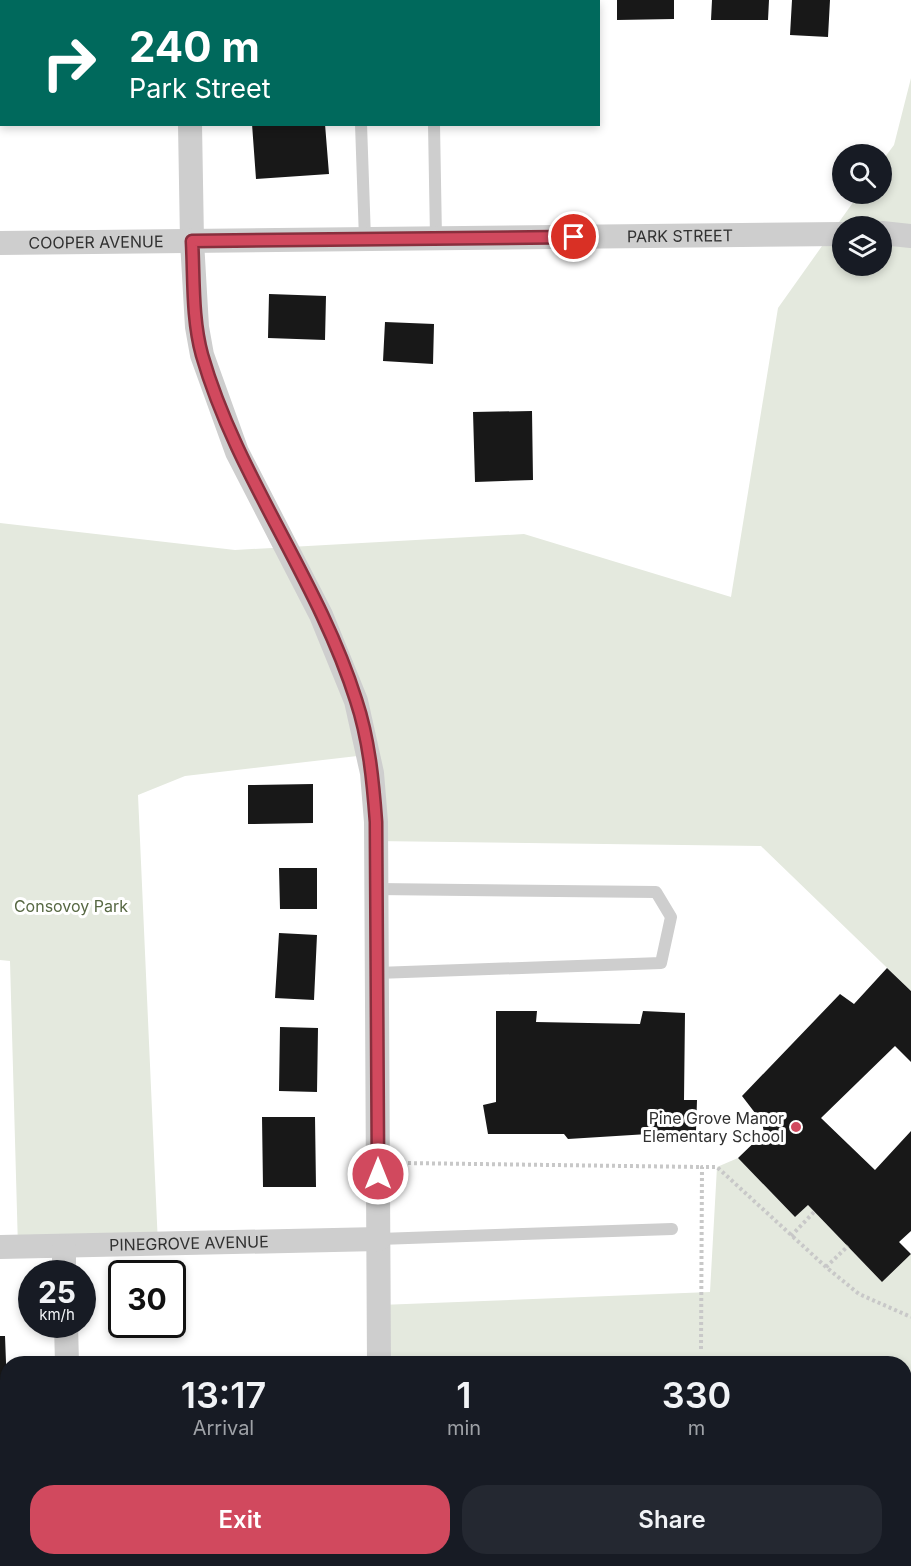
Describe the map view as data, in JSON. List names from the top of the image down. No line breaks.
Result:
{"streets":{"street":["PARK STREET","COOPER AVENUE","PINEGROVE AVENUE"]},"crossings":[["PARK STREET","COOPER AVENUE"]],"parks":["Consovoy Park"],"places":["Pine Grove Manor Elementary School"],"page":{"turn":["240 m","Park Street"],"speed":"25 km/h","limit":"30","eta":["13:17","Arrival","1","min","330","m"],"buttons":["Exit","Share"]}}
